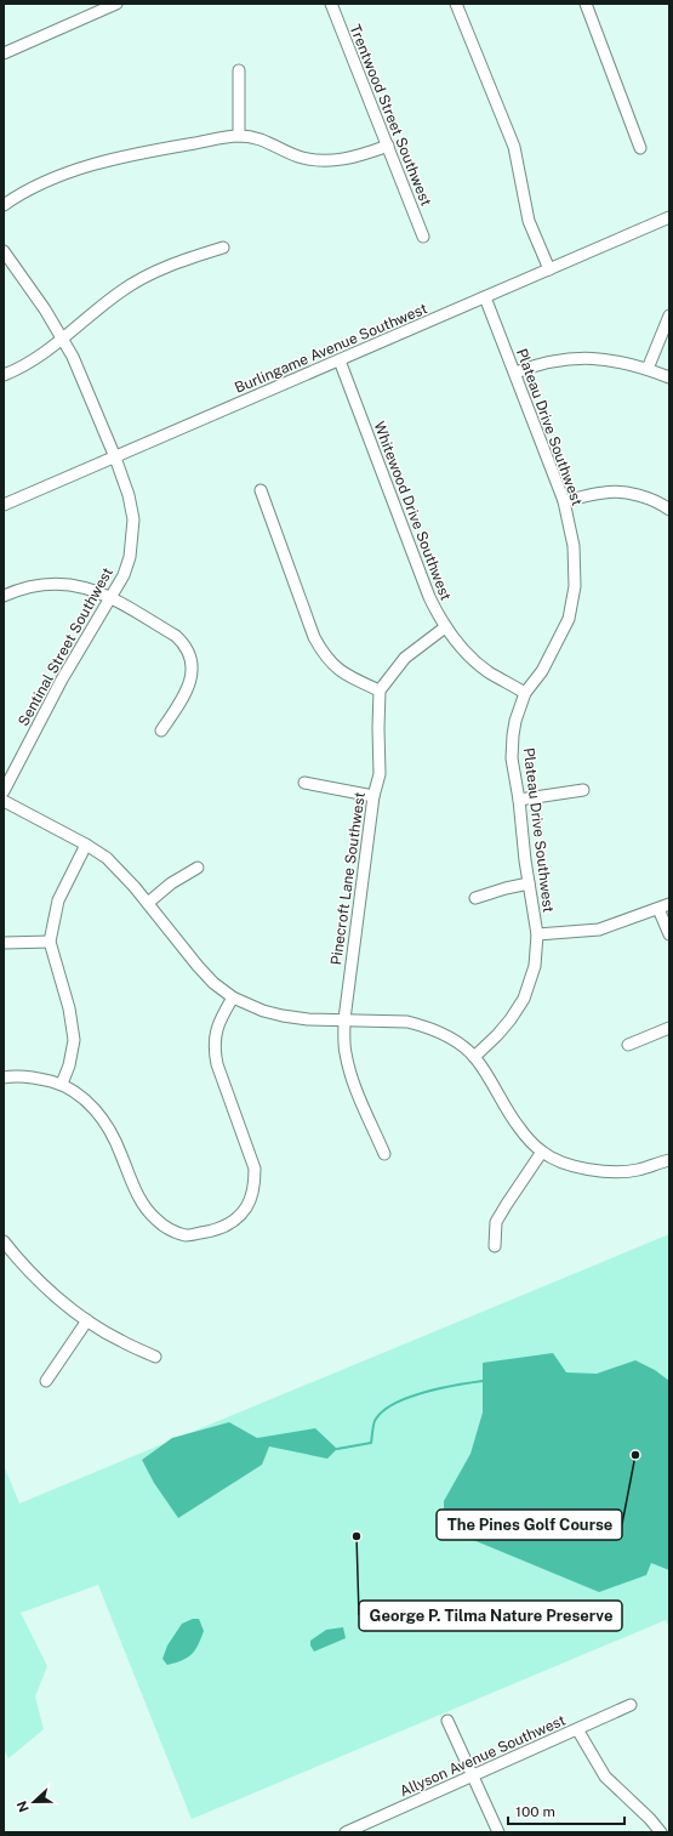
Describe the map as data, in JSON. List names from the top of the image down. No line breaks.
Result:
{"streets":{"street":["Trentwood Street Southwest","Burlingame Avenue Southwest","Plateau Drive Southwest","Whitewood Drive Southwest","Sentinal Street Southwest","Pinecroft Lane Southwest","Allyson Avenue Southwest"]},"crossings":[["Burlingame Avenue Southwest","Plateau Drive Southwest"],["Burlingame Avenue Southwest","Whitewood Drive Southwest"],["Burlingame Avenue Southwest","Sentinal Street Southwest"],["Plateau Drive Southwest","Whitewood Drive Southwest"]],"places":["The Pines Golf Course","George P. Tilma Nature Preserve"],"scale_bar":"100 m","north":"left"}
